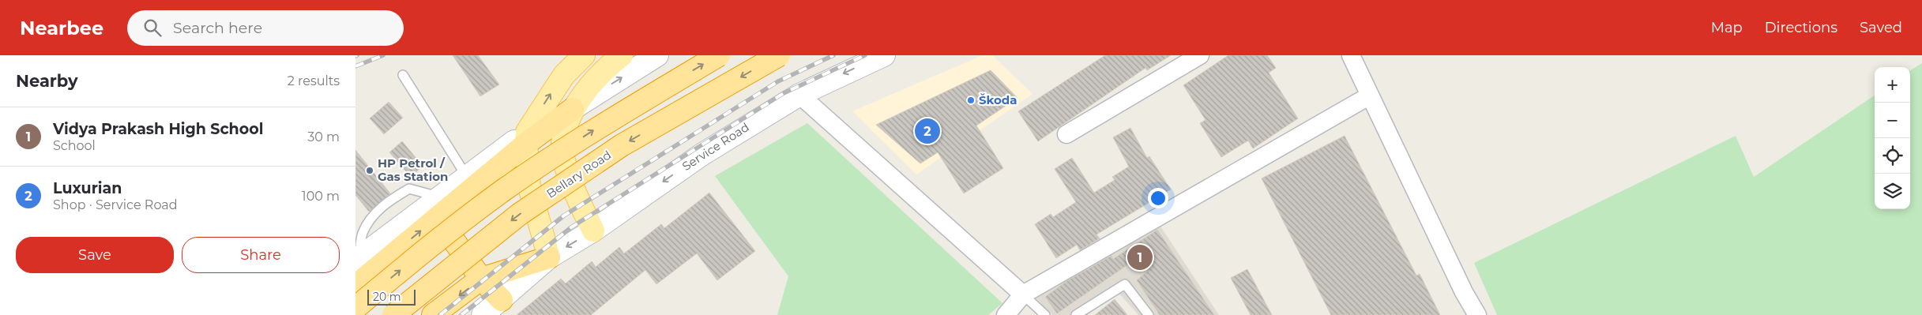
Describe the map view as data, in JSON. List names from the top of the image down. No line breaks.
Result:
{"streets":{"highway":["Bellary Road"],"main road":["Service Road"]},"places":["Škoda","HP Petrol / Gas Station"],"scale_bar":"20 m","page":{"header":"Nearbee","search":"Search here","nav":["Map","Directions","Saved"],"heading":["Nearby","2 results"],"map_buttons":["+","−"],"list":[{"mark":"1","name":"Vidya Prakash High School","note":"School","value":"30 m"},{"mark":"2","name":"Luxurian","note":"Shop · Service Road","value":"100 m"}],"pins":["2","1"],"buttons":["Save","Share"],"scale":"20 m"}}
